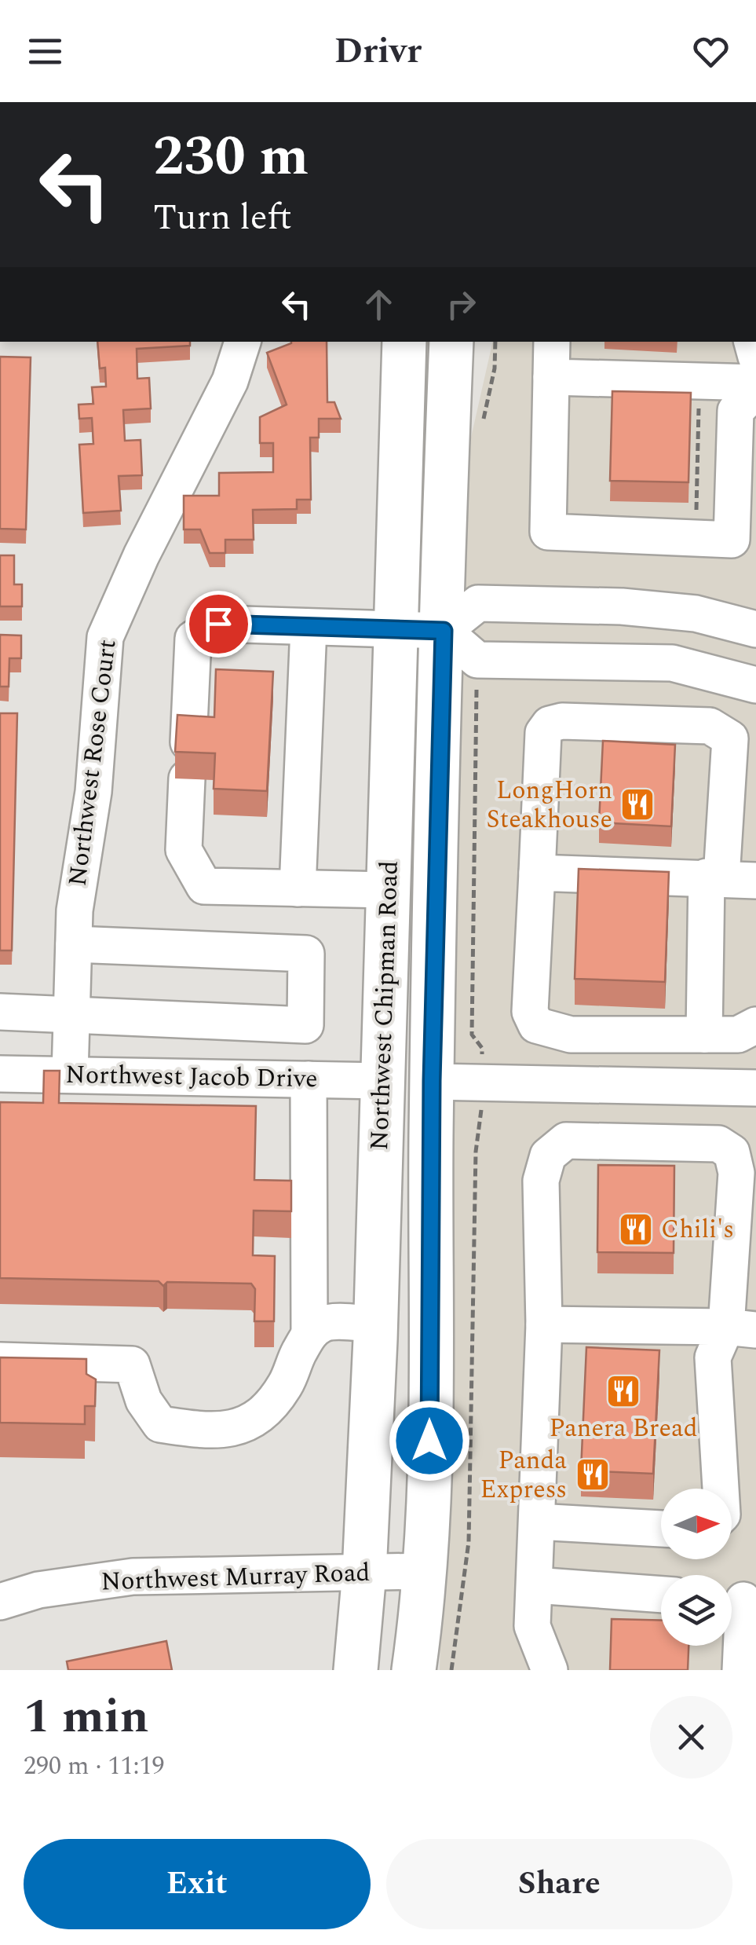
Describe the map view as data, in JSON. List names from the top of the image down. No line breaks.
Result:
{"streets":{"main road":["Northwest Chipman Road"],"street":["Northwest Rose Court","Northwest Jacob Drive","Northwest Murray Road"]},"crossings":[["Northwest Rose Court","Northwest Jacob Drive"],["Northwest Chipman Road","Northwest Jacob Drive"],["Northwest Chipman Road","Northwest Murray Road"]],"places":{"restaurant":["LongHorn Steakhouse","Chili's","Panera Bread","Panda Express"]},"north":"right","page":{"header":"Drivr","turn":["230 m","Turn left"],"heading":["1 min","290 m · 11:19"],"buttons":["Exit","Share"]}}
